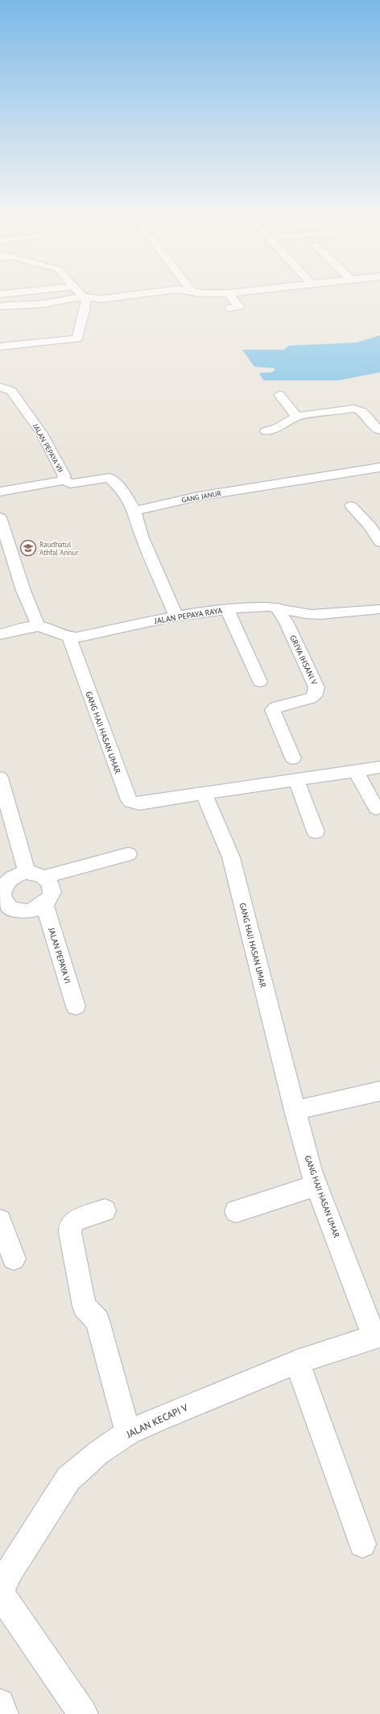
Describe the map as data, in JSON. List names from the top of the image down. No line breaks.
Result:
{"streets":{"street":["JALAN PEPAYA VII","GANG JANUR","JALAN PEPAYA RAYA","GRIYA IHSANI V","GANG HAJI HASAN UMAR","JALAN PEPAYA VI","JALAN KECAPI V"]},"crossings":[["JALAN PEPAYA RAYA","GRIYA IHSANI V"],["JALAN PEPAYA RAYA","GANG HAJI HASAN UMAR"],["GANG HAJI HASAN UMAR","JALAN KECAPI V"]],"places":{"school or university":["Raudhatul Athfal Annur"]}}
